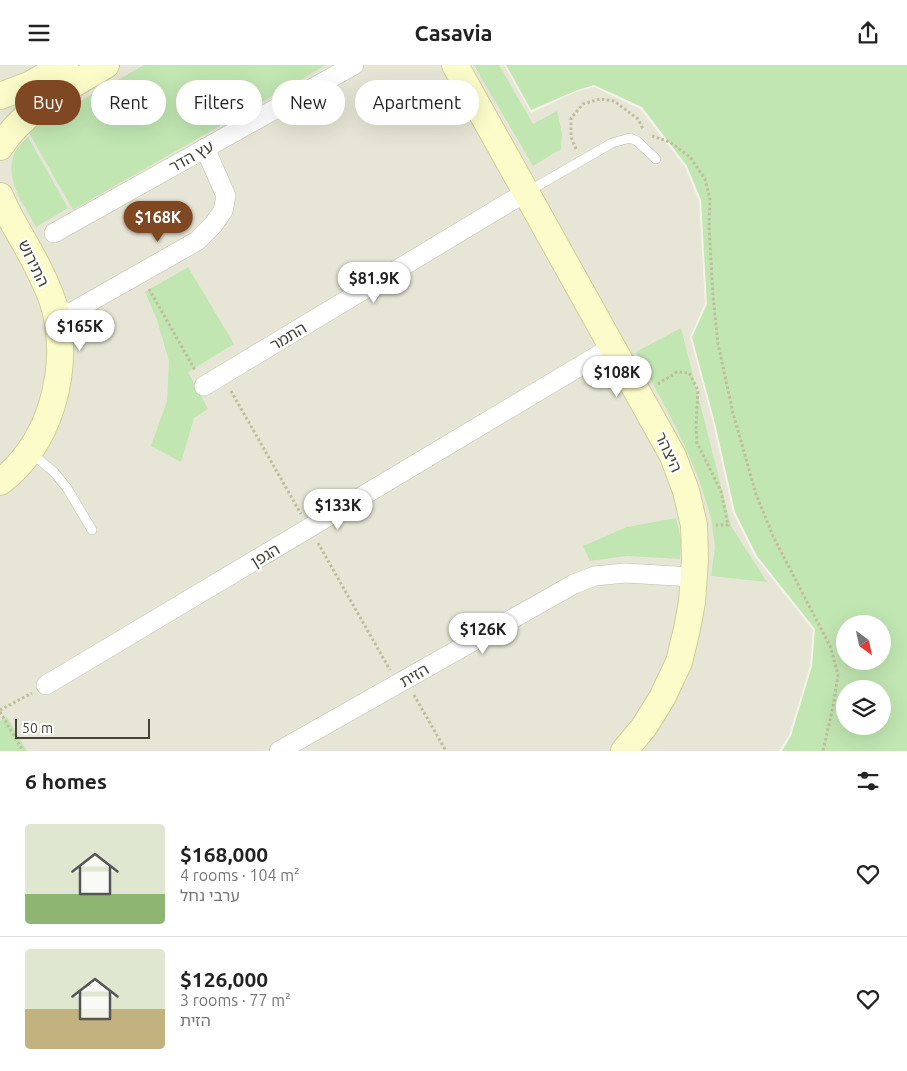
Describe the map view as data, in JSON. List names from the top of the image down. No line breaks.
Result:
{"streets":{"street":["עץ הדר","התירוש","התמר","היצהר","הגפן","הזית"]},"crossings":[["התמר","היצהר"],["היצהר","הגפן"],["היצהר","הזית"]],"scale_bar":"50 m","north":"bottom right","page":{"header":"Casavia","chip":["Buy","Rent","Filters","New","Apartment"],"price":["$168K","$81.9K","$165K","$108K","$133K","$126K"],"scale":"50 m","heading":"6 homes","list":[{"name":"$168,000","note":"4 rooms · 104 m² · ערבי נחל"},{"name":"$126,000","note":"3 rooms · 77 m² · הזית"}]}}
